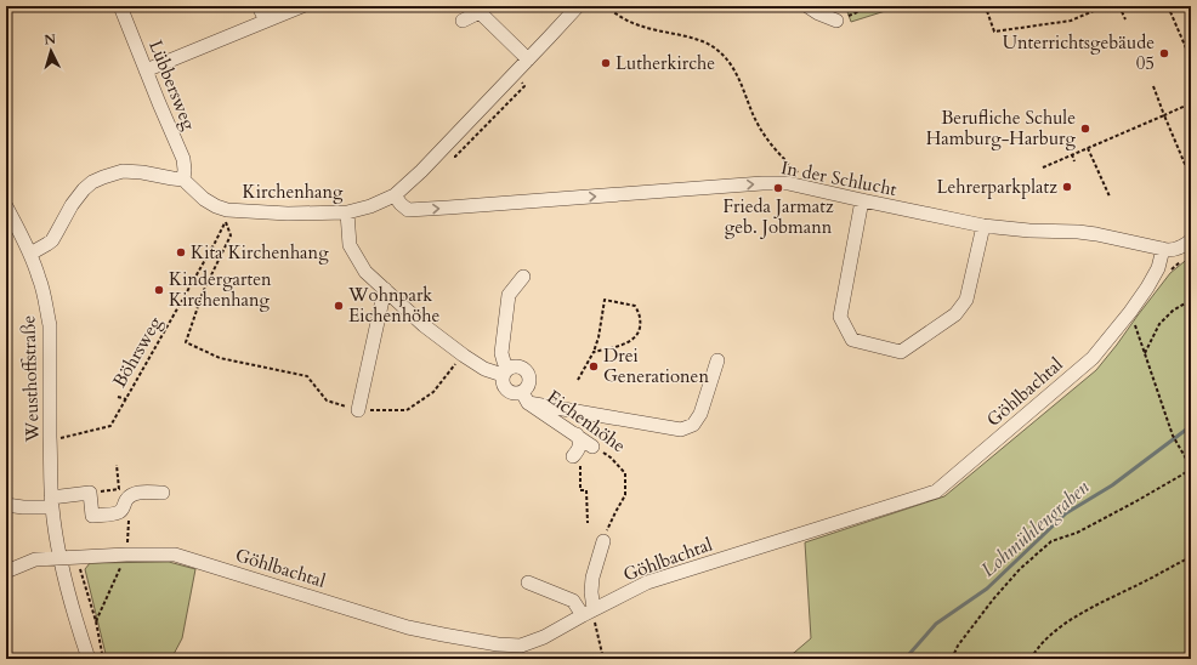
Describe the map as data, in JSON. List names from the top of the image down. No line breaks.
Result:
{"streets":{"street":["Lübbersweg","In der Schlucht","Kirchenhang","Weusthoffstraße","Göhlbachtal","Eichenhöhe"],"path":["Böhrsweg"]},"crossings":[["Lübbersweg","Kirchenhang"],["In der Schlucht","Kirchenhang"],["In der Schlucht","Göhlbachtal"],["Kirchenhang","Böhrsweg"],["Kirchenhang","Eichenhöhe"],["Böhrsweg","Weusthoffstraße"],["Weusthoffstraße","Göhlbachtal"]],"one_way":["In der Schlucht"],"water":["Lohmühlengraben"],"places":["Unterrichtsgebäude 05","Lutherkirche","Berufliche Schule Hamburg-Harburg","Lehrerparkplatz","Frieda Jarmatz geb. Jobmann","Kita Kirchenhang","Kindergarten Kirchenhang","Wohnpark Eichenhöhe","Drei Generationen"],"north":"top"}
